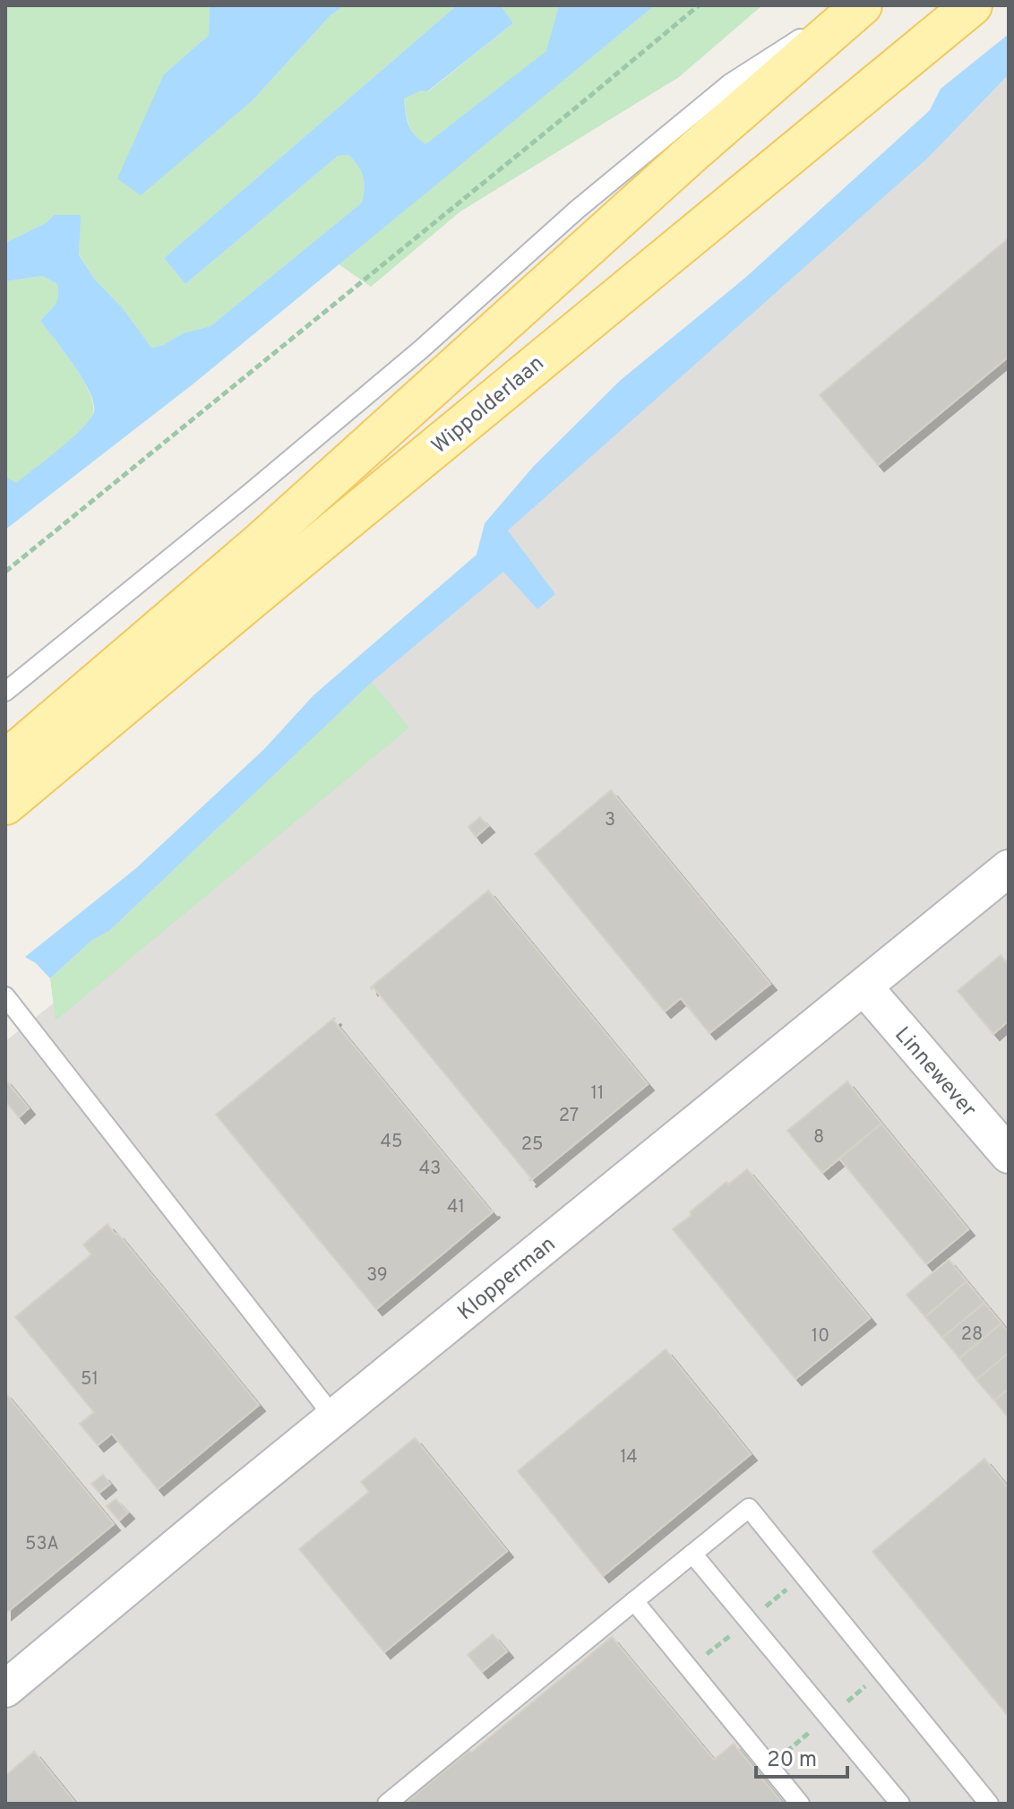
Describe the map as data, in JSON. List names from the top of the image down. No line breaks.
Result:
{"streets":{"main road":["Wippolderlaan"],"street":["Linnewever","Klopperman"]},"crossings":[["Linnewever","Klopperman"]],"house_numbers":["3","11","27","8","45","25","43","41","39","28","10","51","14","53A"],"scale_bar":"20 m"}
